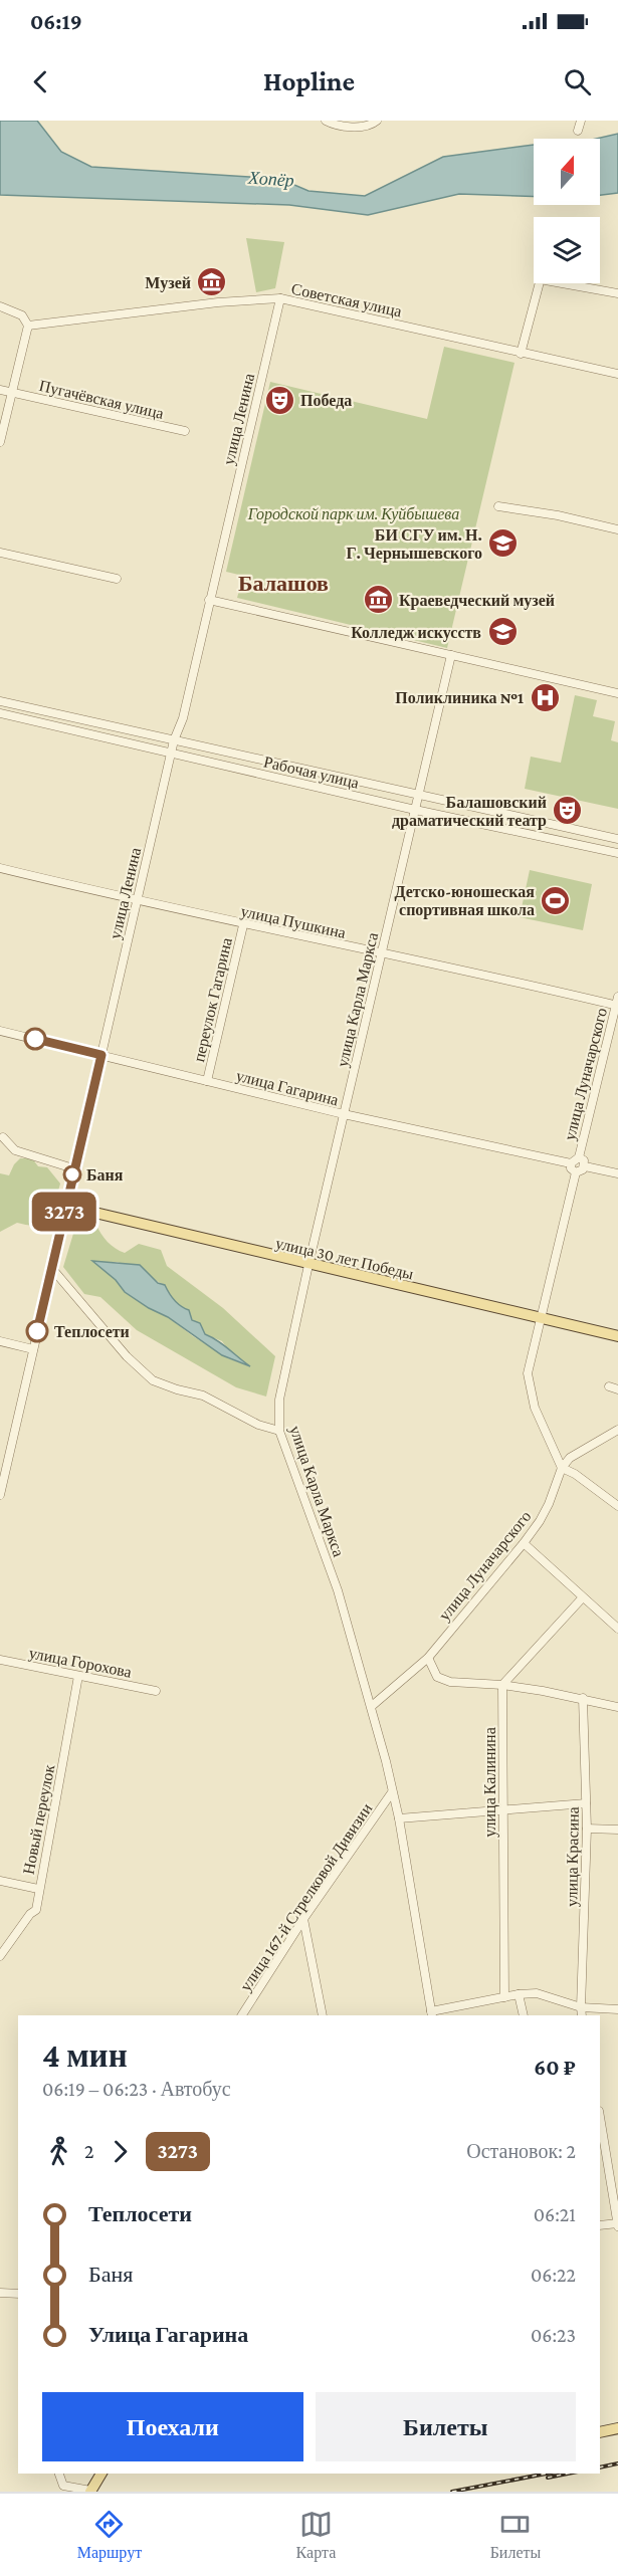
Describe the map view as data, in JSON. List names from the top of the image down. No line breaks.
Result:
{"streets":{"main road":["улица 30 лет Победы"],"street":["Советская улица","Пугачёвская улица","улица Ленина","Рабочая улица","улица Пушкина","переулок Гагарина","улица Карла Маркса","улица Луначарского","улица Гагарина","улица Горохова","улица Калинина","Новый переулок","улица Красина","улица 167-й Стрелковой Дивизии"]},"crossings":[["Советская улица","улица Ленина"],["улица Ленина","Рабочая улица"],["улица Ленина","улица Пушкина"],["улица Ленина","улица Гагарина"],["улица Ленина","улица 30 лет Победы"],["Рабочая улица","улица Карла Маркса"],["улица Пушкина","переулок Гагарина"],["улица Пушкина","улица Карла Маркса"],["улица Пушкина","улица Луначарского"],["переулок Гагарина","улица Гагарина"],["улица Карла Маркса","улица Луначарского"],["улица Карла Маркса","улица Гагарина"],["улица Карла Маркса","улица 30 лет Победы"],["улица Карла Маркса","улица 167-й Стрелковой Дивизии"],["улица Луначарского","улица Гагарина"],["улица Горохова","Новый переулок"]],"districts":["Балашов"],"water":["Хопёр"],"parks":["Городской парк им. Куйбышева"],"places":{"museum":["Музей","Краеведческий музей"],"theatre":["Победа","Балашовский драматический театр"],"school or university":["БИ СГУ им. Н. Г. Чернышевского","Колледж искусств"],"hospital":["Поликлиника №1"],"sports":["Детско-юношеская спортивная школа"],"other":["Баня","Теплосети"]},"lines":["bus line 3273"],"north":"top","page":{"status":"06:19","header":"Hopline","on_map":"3273","heading":["4 мин","06:19 – 06:23 · Автобус","60 ₽"],"legs":["2","3273","Остановок: 2"],"list":[{"name":"Теплосети","value":"06:21"},{"name":"Баня","value":"06:22"},{"name":"Улица Гагарина","value":"06:23"}],"buttons":["Поехали","Билеты"],"tabs":["Маршрут","Карта","Билеты"]}}
